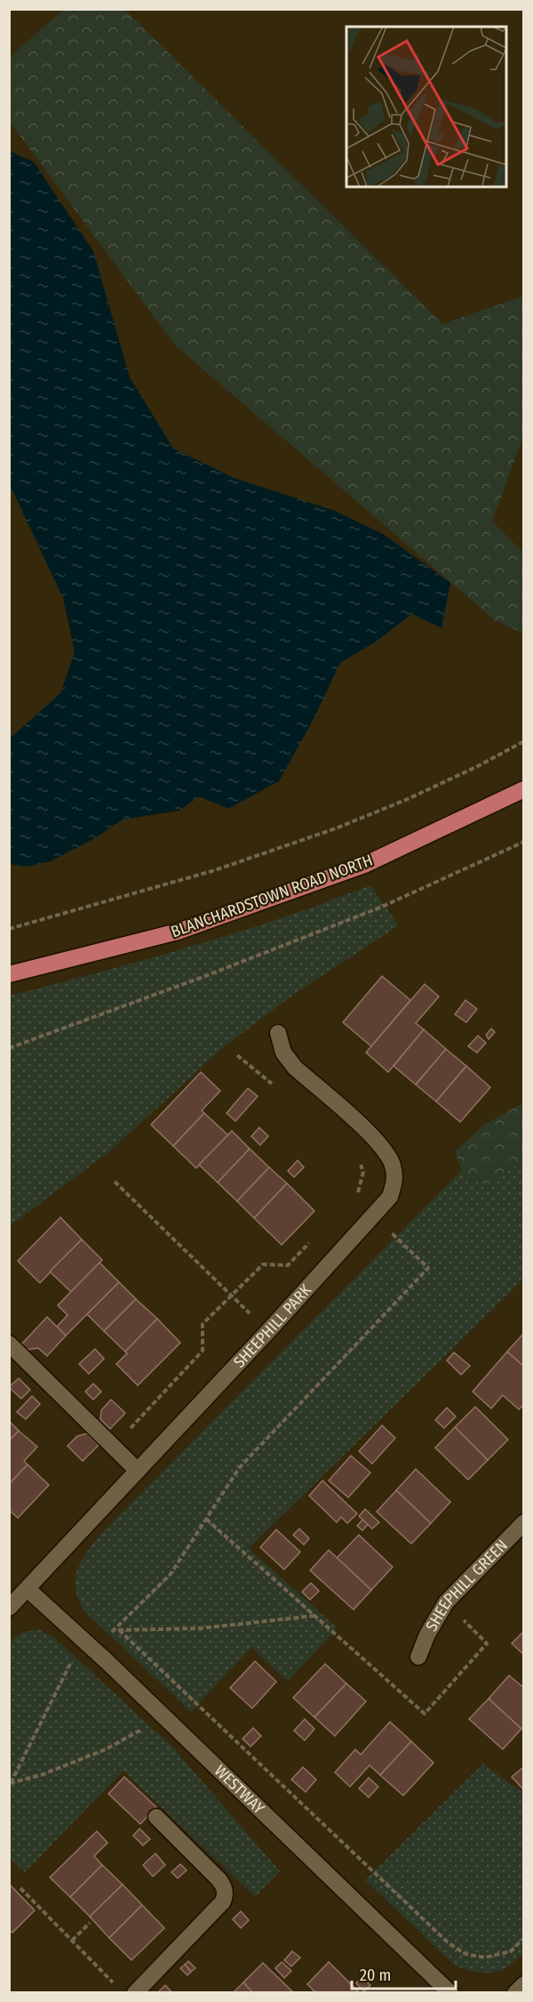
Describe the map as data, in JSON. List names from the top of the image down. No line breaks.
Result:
{"streets":{"main road":["BLANCHARDSTOWN ROAD NORTH"],"street":["SHEEPHILL PARK","SHEEPHILL GREEN","WESTWAY"]},"crossings":[["SHEEPHILL PARK","WESTWAY"]],"scale_bar":"20 m"}
